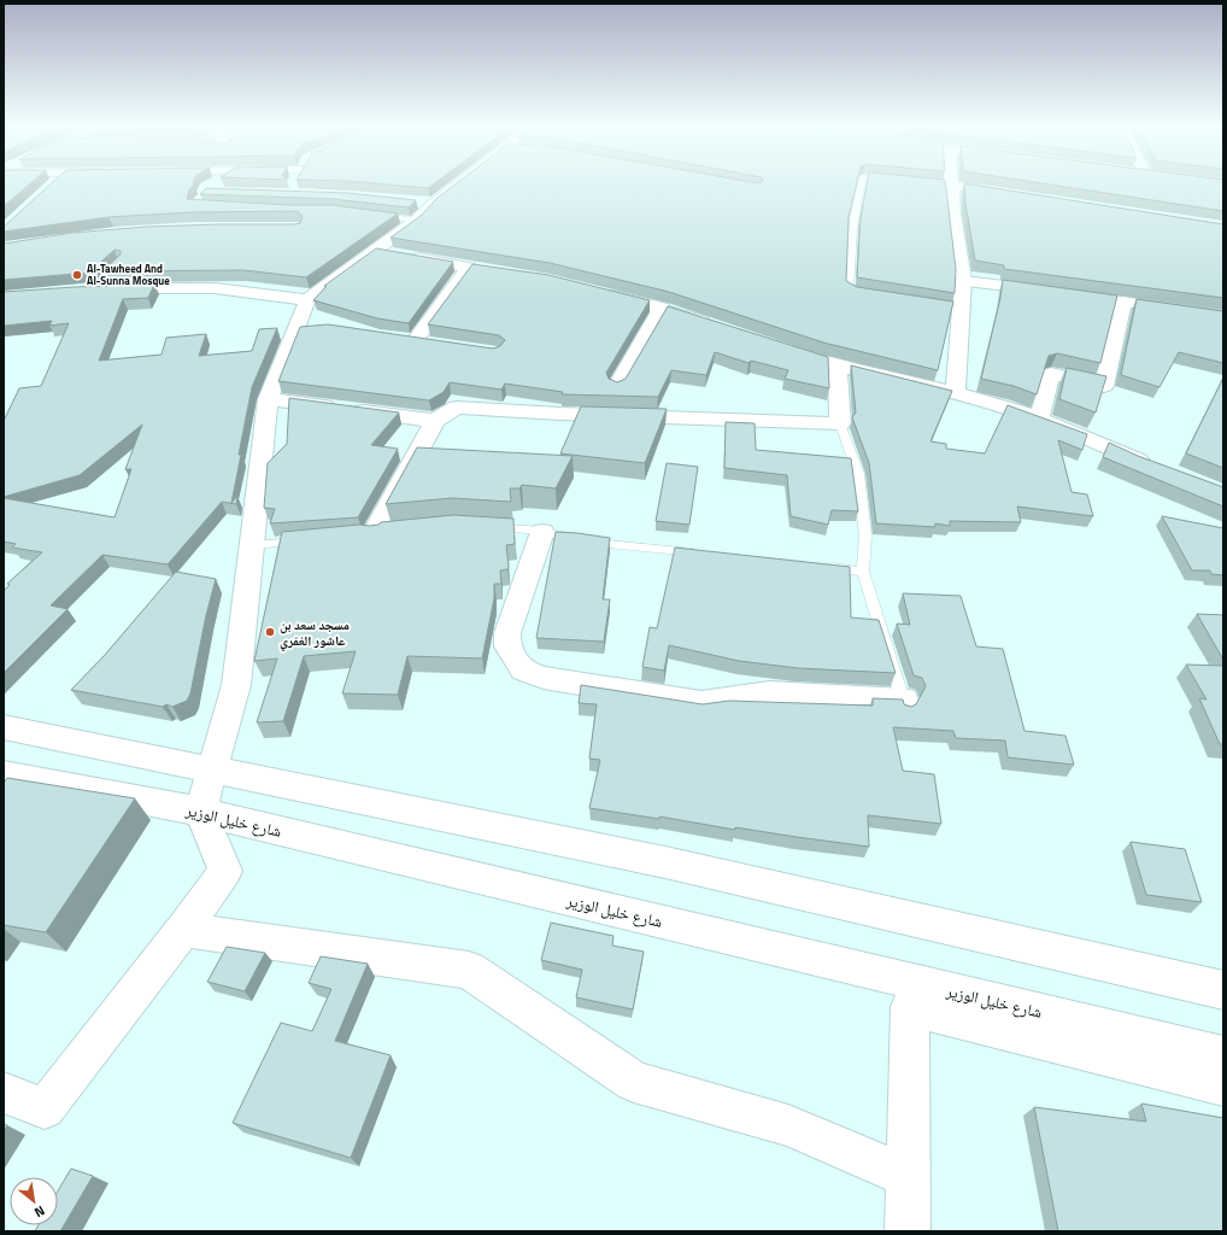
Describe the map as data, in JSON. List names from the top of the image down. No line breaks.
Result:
{"streets":{"street":["شارع خليل الوزير"]},"places":["Al-Tawheed And Al-Sunna Mosque","مسجد سعد بن عاشور الغفري"],"north":"bottom right"}
